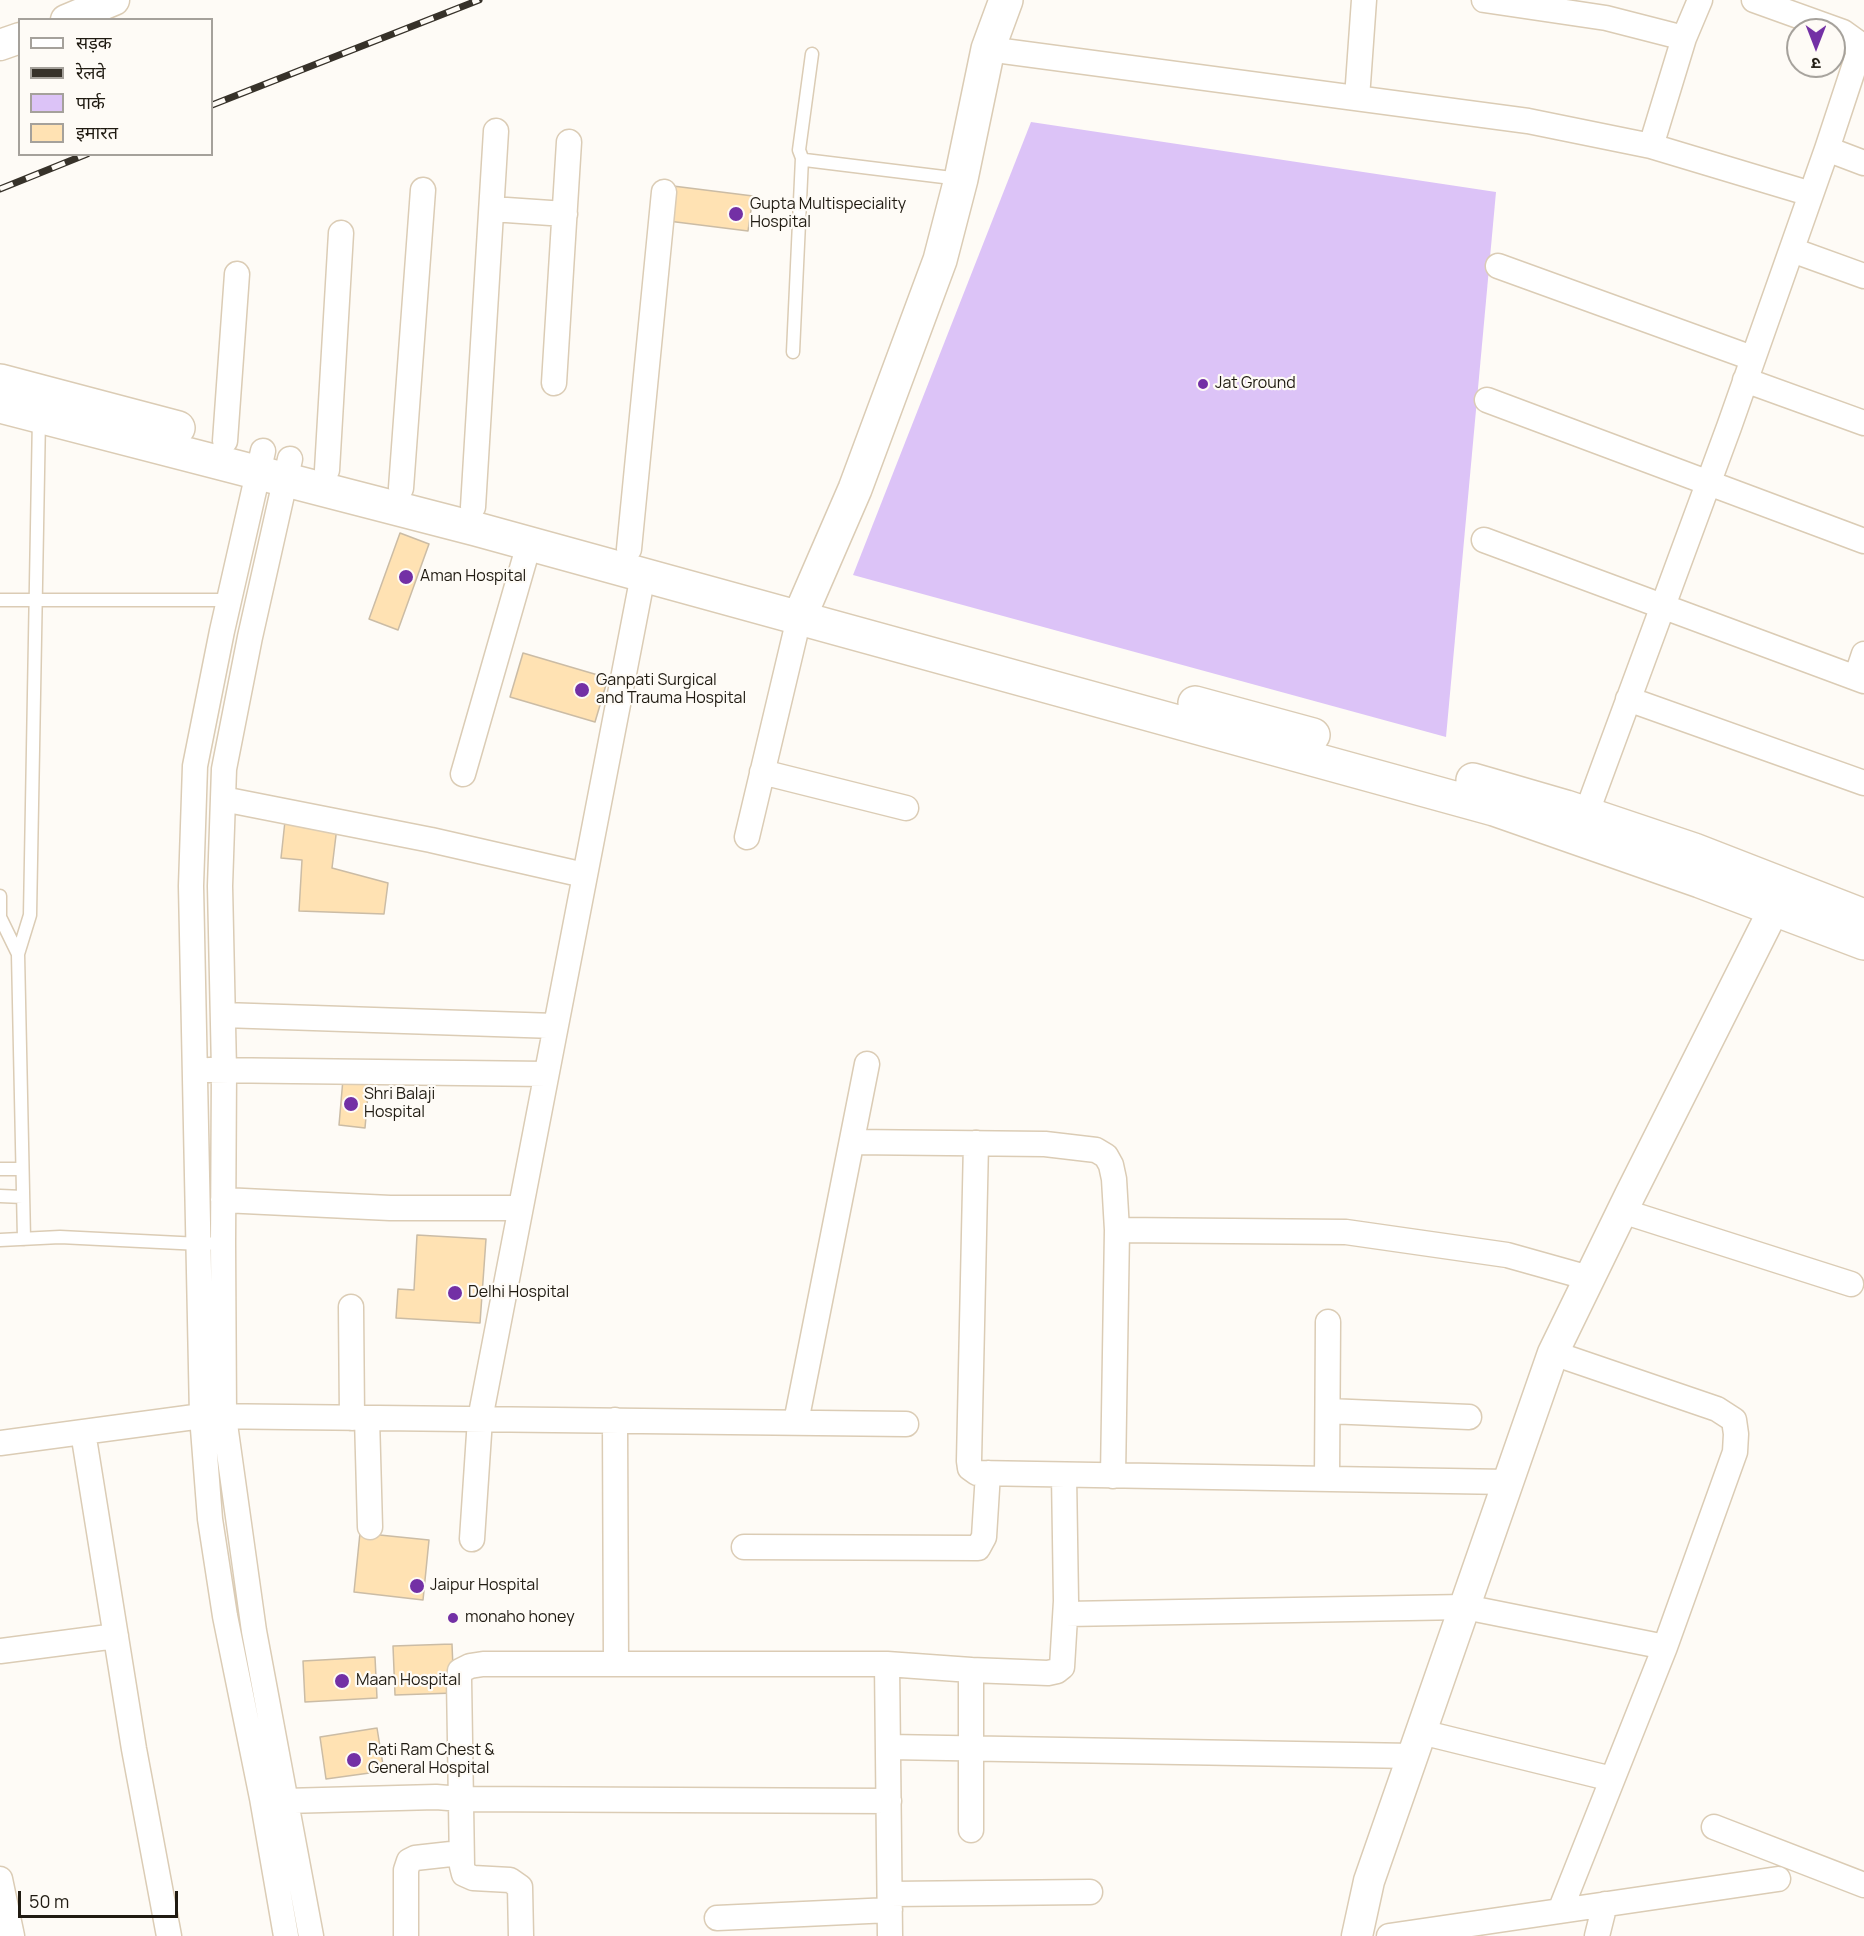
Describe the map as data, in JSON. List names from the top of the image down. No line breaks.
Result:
{"places":["Gupta Multispeciality Hospital","Jat Ground","Aman Hospital","Ganpati Surgical and Trauma Hospital","Shri Balaji Hospital","Delhi Hospital","Jaipur Hospital","monaho honey","Maan Hospital","Rati Ram Chest & General Hospital"],"legend":["सड़क","रेलवे","पार्क","इमारत"],"scale_bar":"50 m","north":"bottom"}
